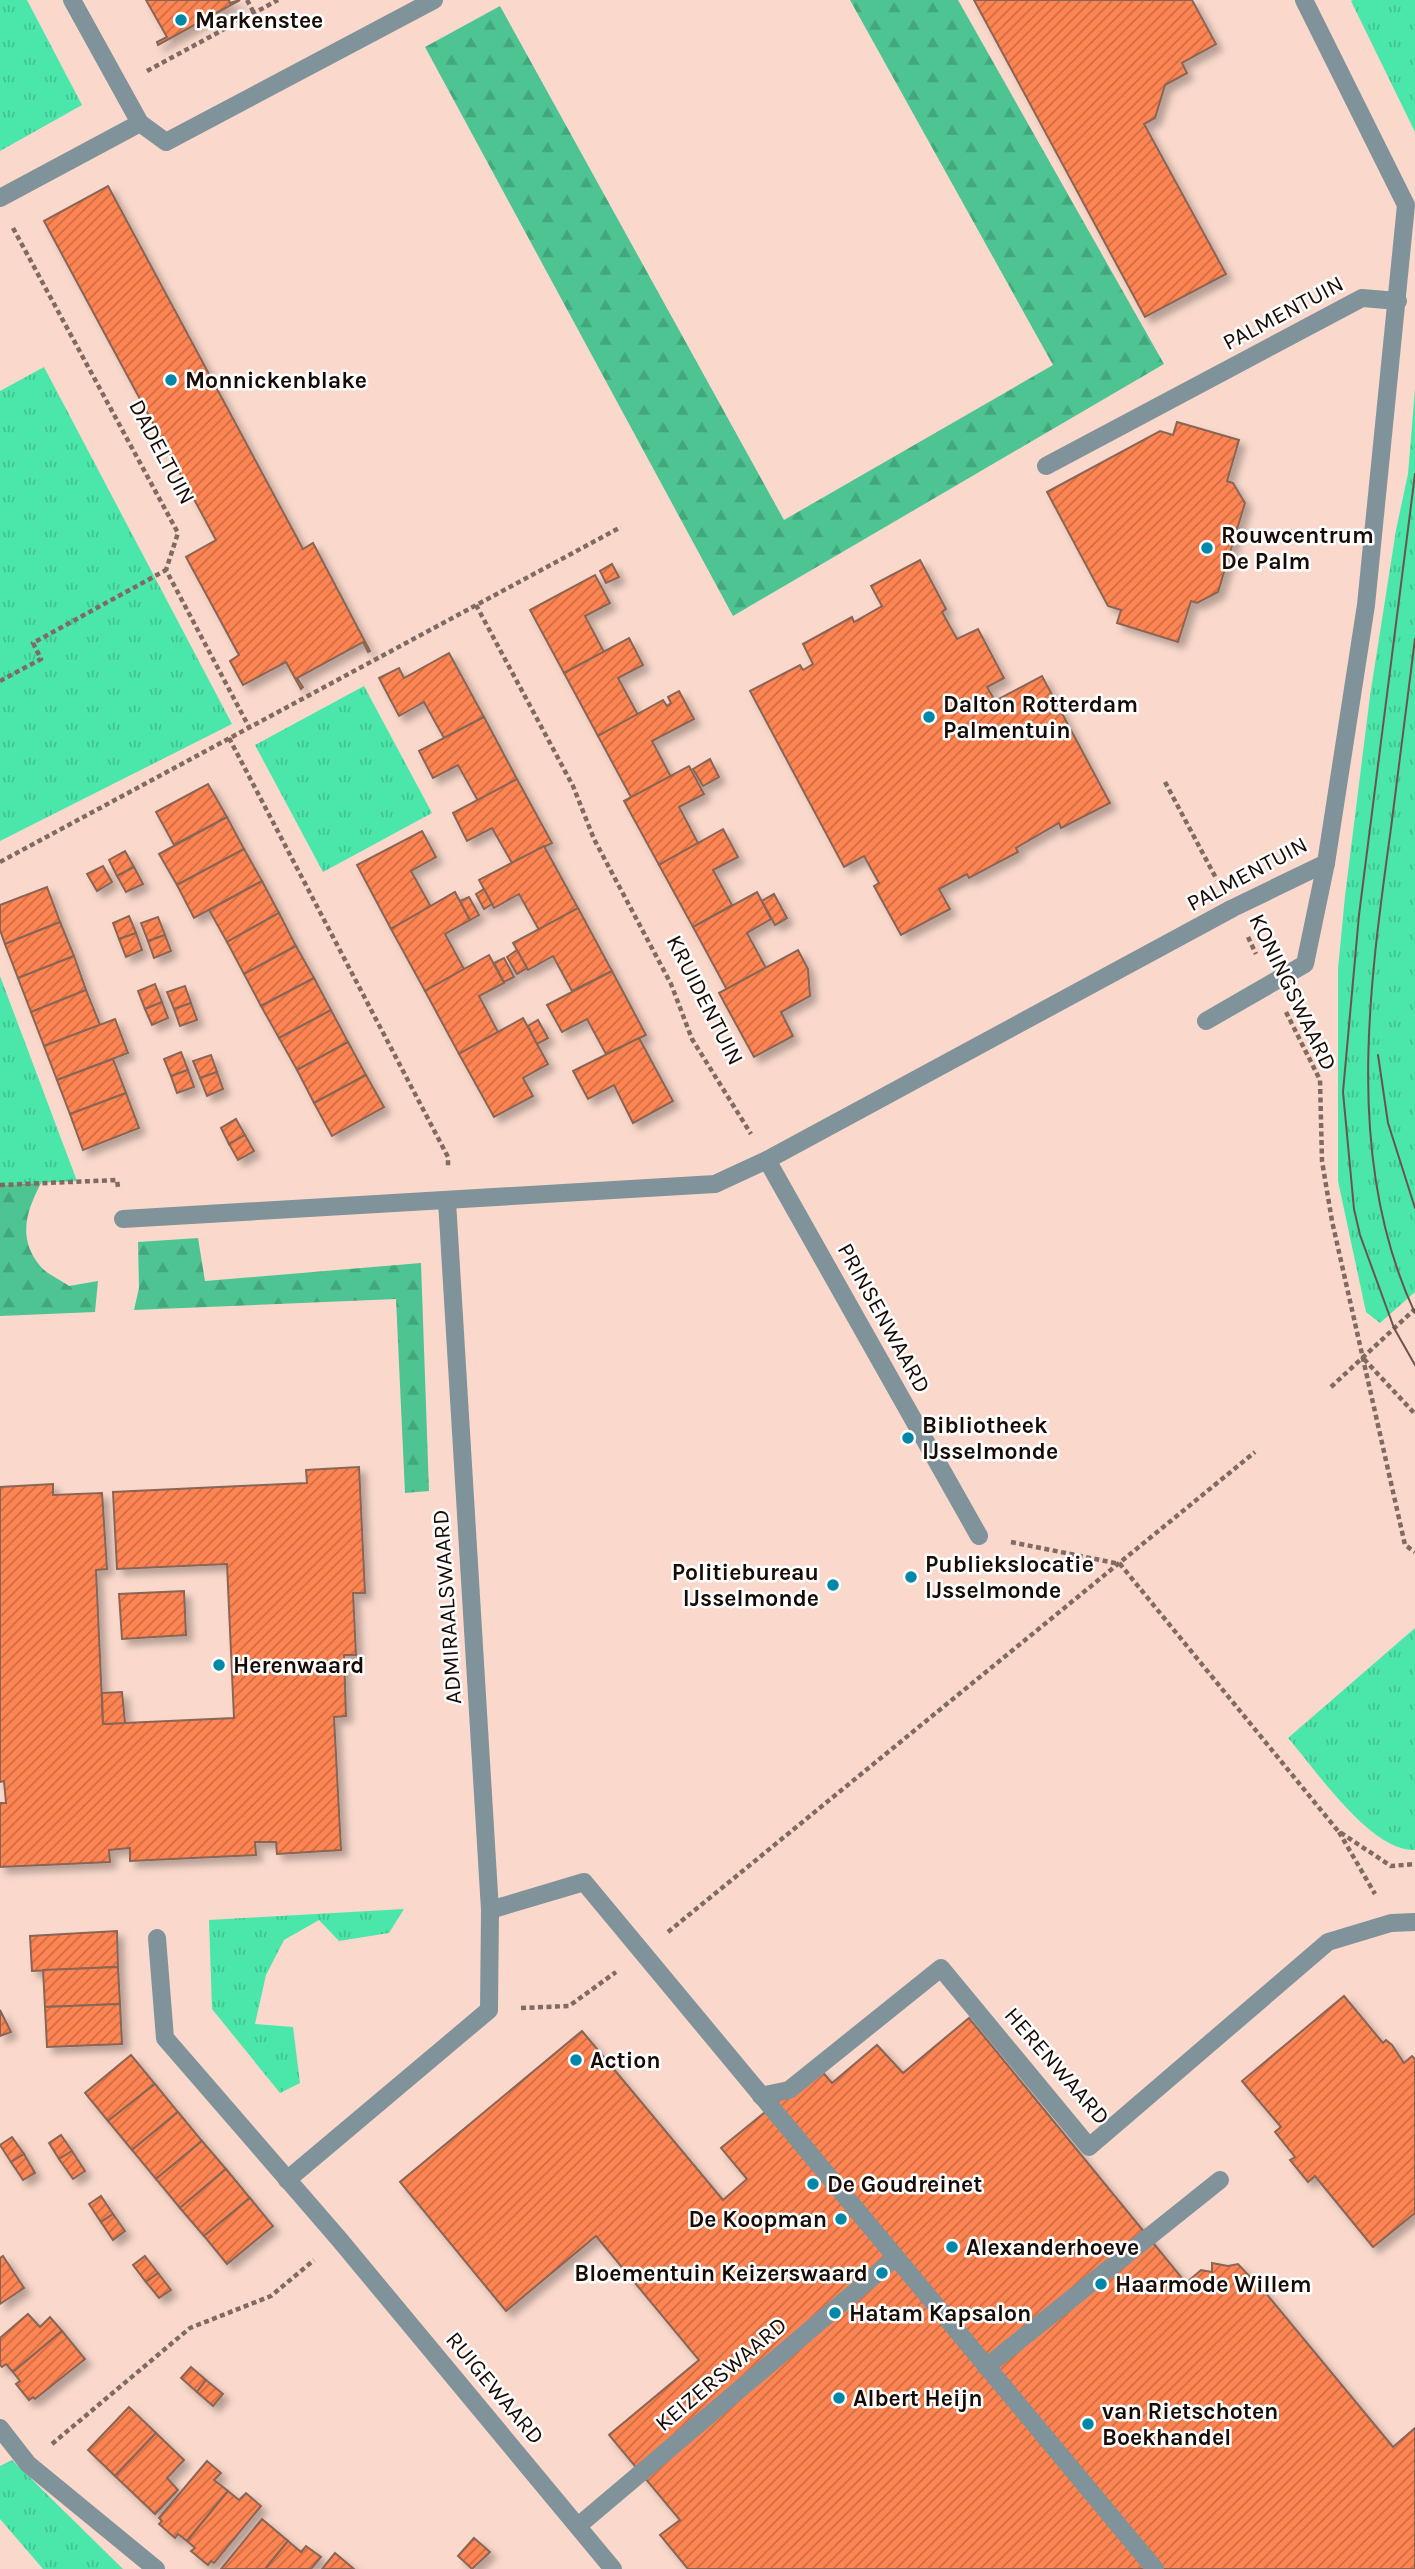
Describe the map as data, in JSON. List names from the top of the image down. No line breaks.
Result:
{"streets":{"street":["PALMENTUIN","PRINSENWAARD","ADMIRAALSWAARD","HERENWAARD","KEIZERSWAARD","RUIGEWAARD"],"path":["DADELTUIN","KONINGSWAARD","KRUIDENTUIN"]},"crossings":[["PALMENTUIN","KONINGSWAARD"],["PALMENTUIN","KRUIDENTUIN"],["PALMENTUIN","PRINSENWAARD"],["KRUIDENTUIN","PRINSENWAARD"],["KEIZERSWAARD","RUIGEWAARD"]],"places":["Markenstee","Monnickenblake","Rouwcentrum De Palm","Dalton Rotterdam Palmentuin","Bibliotheek IJsselmonde","Publiekslocatie IJsselmonde","Politiebureau IJsselmonde","Herenwaard","Action","De Goudreinet","De Koopman","Alexanderhoeve","Bloementuin Keizerswaard","Haarmode Willem","Hatam Kapsalon","Albert Heijn","van Rietschoten Boekhandel"]}
